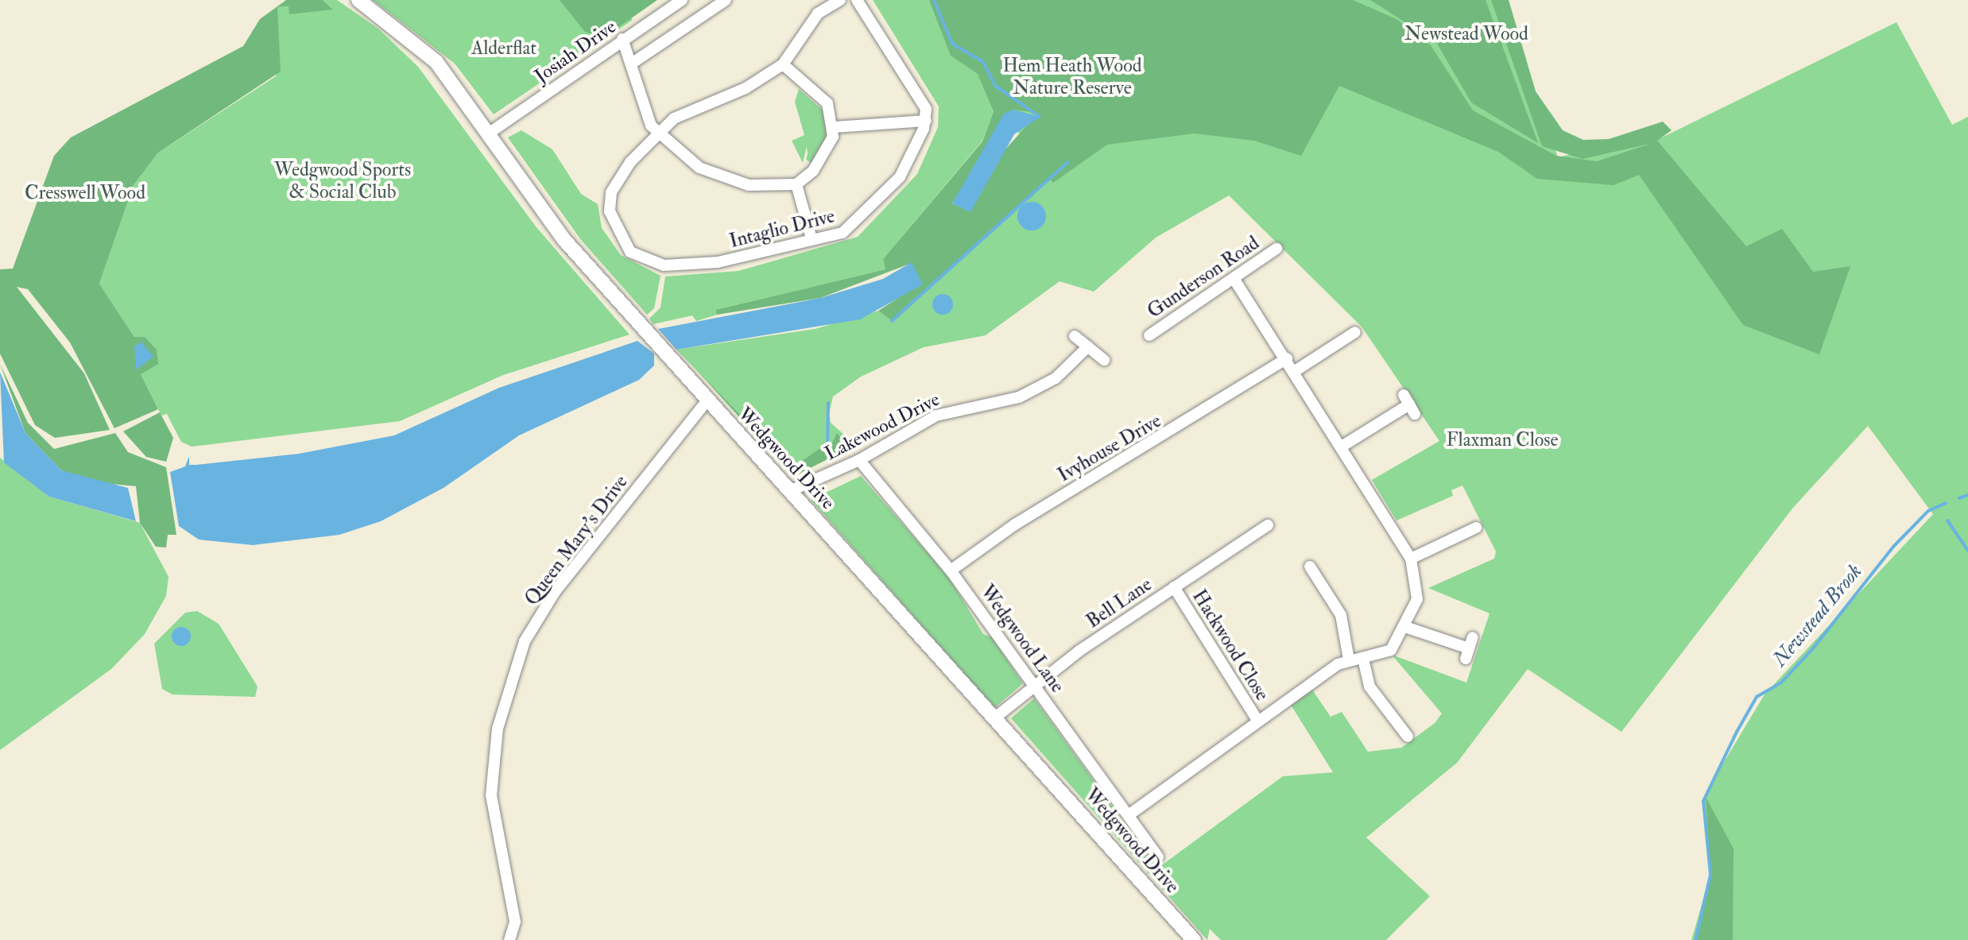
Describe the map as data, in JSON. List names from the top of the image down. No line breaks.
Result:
{"streets":{"street":["Josiah Drive","Intaglio Drive","Gunderson Road","Lakewood Drive","Ivyhouse Drive","Wedgwood Drive","Queen Mary's Drive","Bell Lane","Wedgwood Lane","Hackwood Close"]},"crossings":[["Josiah Drive","Wedgwood Drive"],["Lakewood Drive","Wedgwood Drive"],["Lakewood Drive","Wedgwood Lane"],["Ivyhouse Drive","Wedgwood Lane"],["Wedgwood Drive","Queen Mary's Drive"],["Wedgwood Drive","Bell Lane"],["Bell Lane","Wedgwood Lane"],["Bell Lane","Hackwood Close"]],"water":["Newstead Brook"],"parks":["Newstead Wood","Alderflat","Hem Heath Wood Nature Reserve","Wedgwood Sports & Social Club","Cresswell Wood","Flaxman Close"]}
